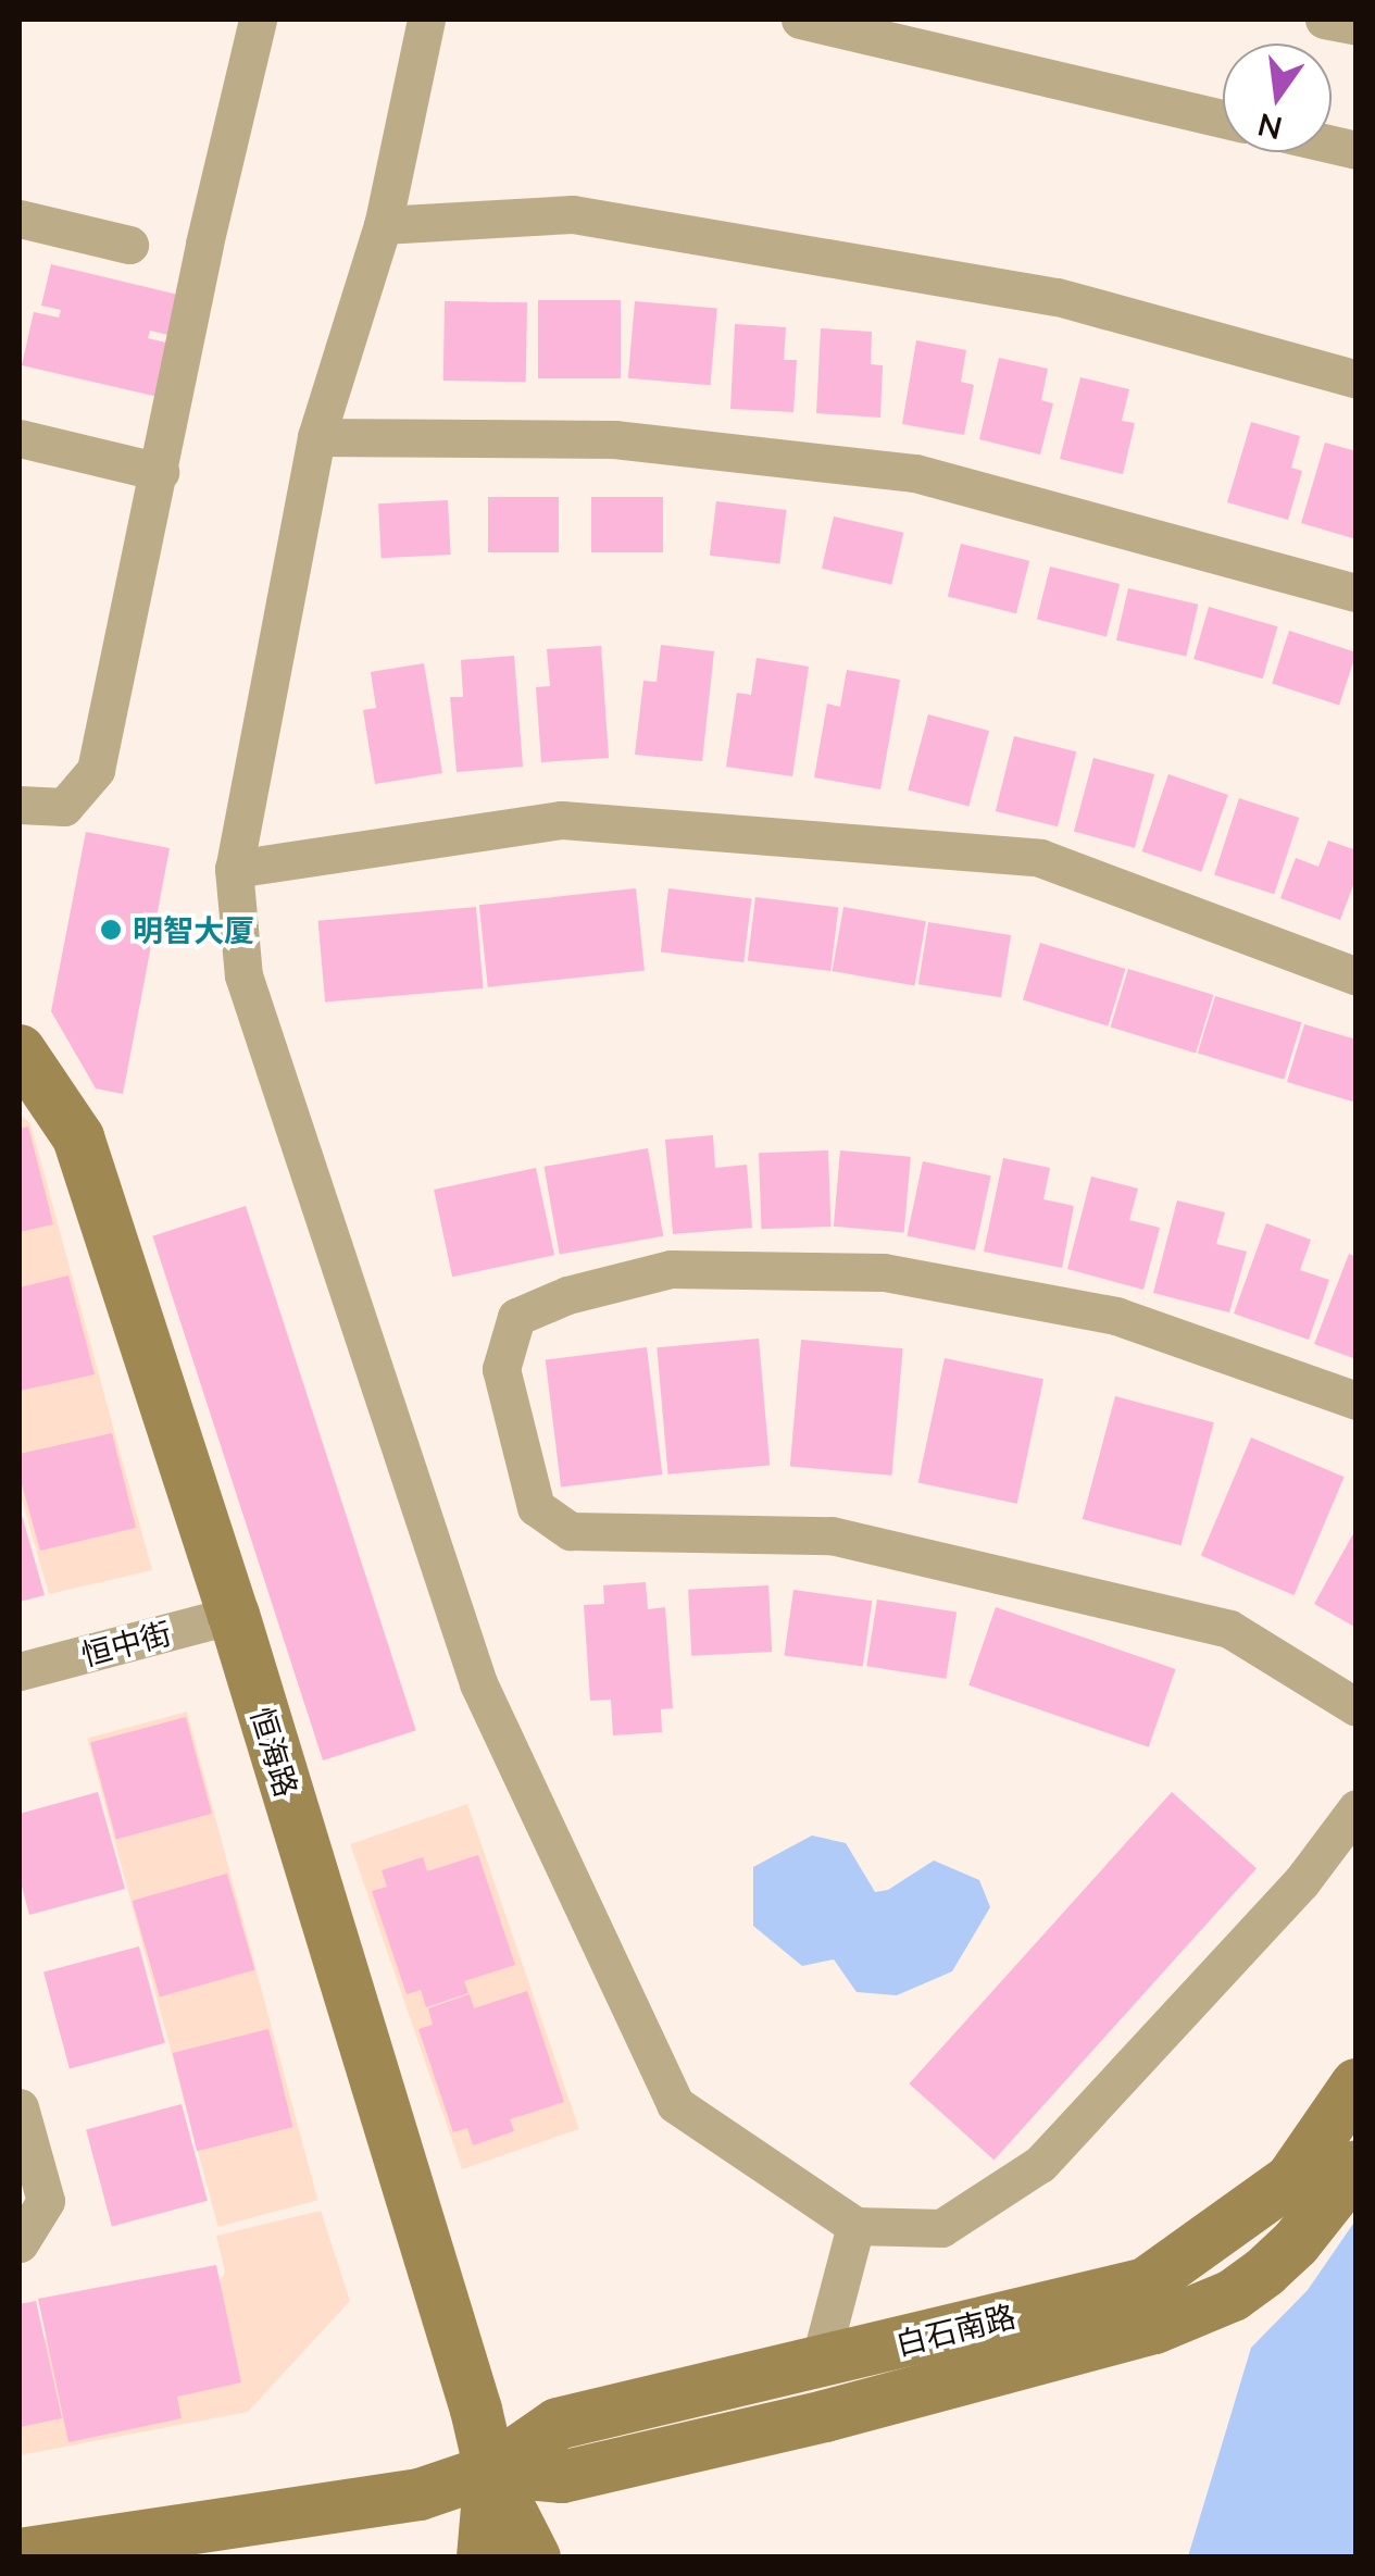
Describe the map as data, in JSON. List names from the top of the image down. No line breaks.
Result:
{"streets":{"main road":["恒海路","白石南路"],"street":["恒中街"]},"crossings":[["恒中街","恒海路"],["恒海路","白石南路"]],"places":["明智大厦"],"north":"bottom"}
